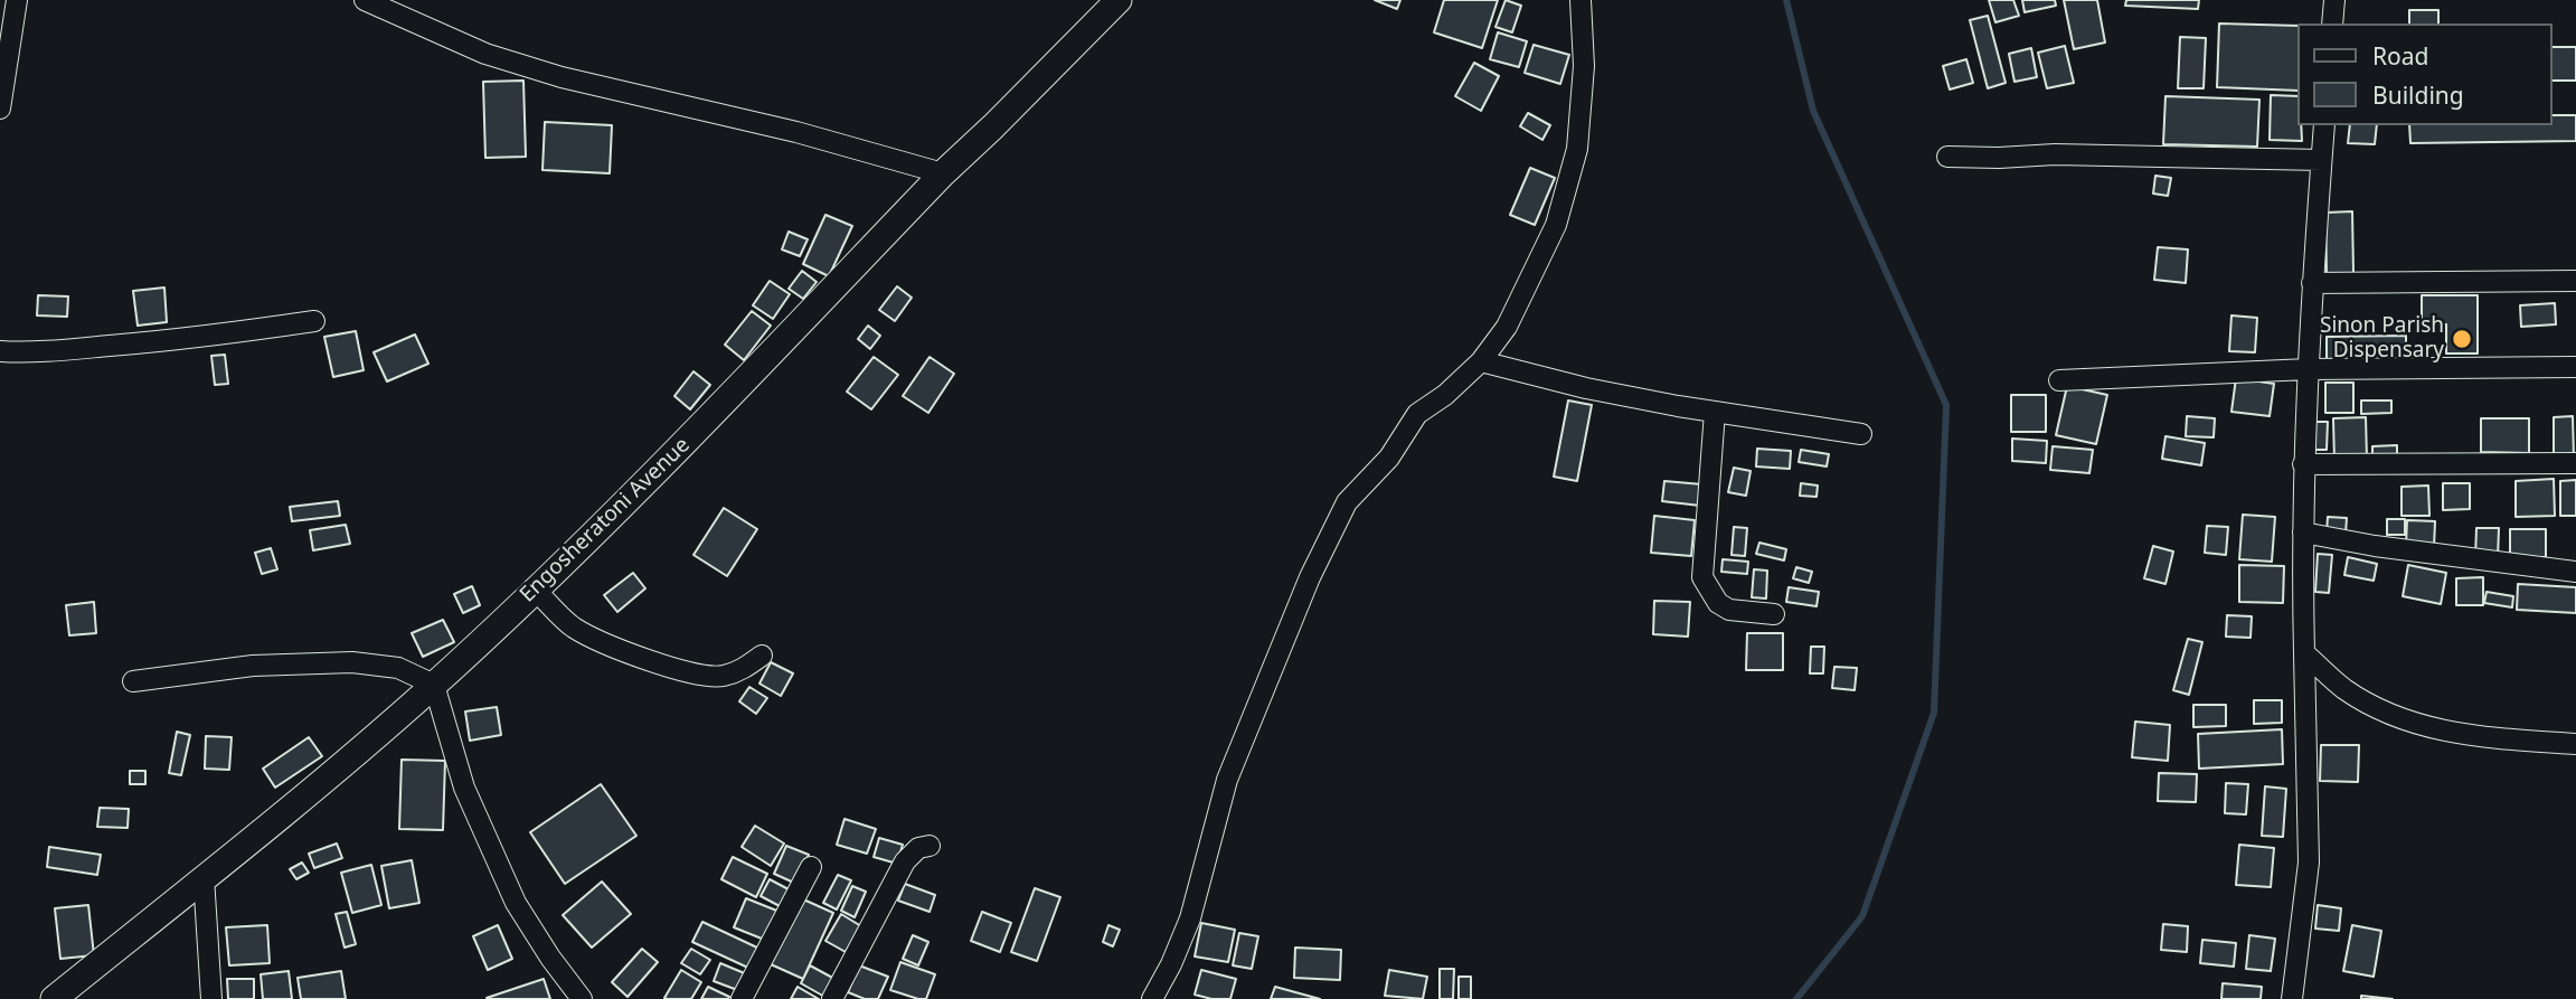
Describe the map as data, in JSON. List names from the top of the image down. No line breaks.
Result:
{"streets":{"street":["Engosheratoni Avenue"]},"places":["Sinon Parish Dispensary"],"legend":["Road","Building"]}
